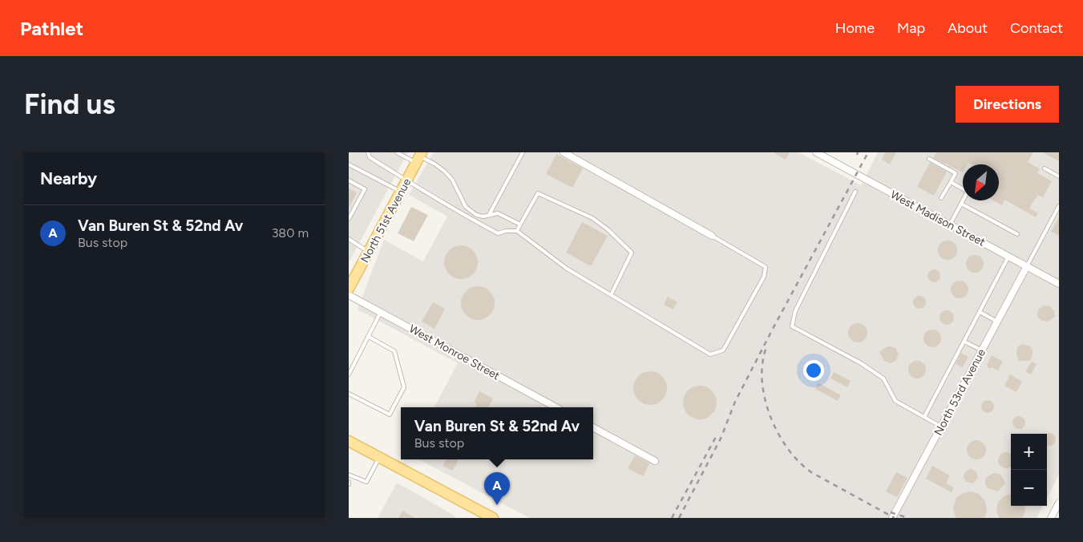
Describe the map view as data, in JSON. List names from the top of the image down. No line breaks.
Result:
{"streets":{"main road":["North 51st Avenue"],"street":["West Madison Street","West Monroe Street","North 53rd Avenue"]},"crossings":[["West Madison Street","North 53rd Avenue"]],"north":"bottom left","page":{"header":"Pathlet","nav":["Home","Map","About","Contact"],"buttons":"Directions","title":"Find us","heading":"Nearby","list":[{"mark":"A","name":"Van Buren St & 52nd Av","note":"Bus stop","value":"380 m"}],"popup":["Van Buren St & 52nd Av","Bus stop"],"map_buttons":["+","−"],"pins":"A"}}
